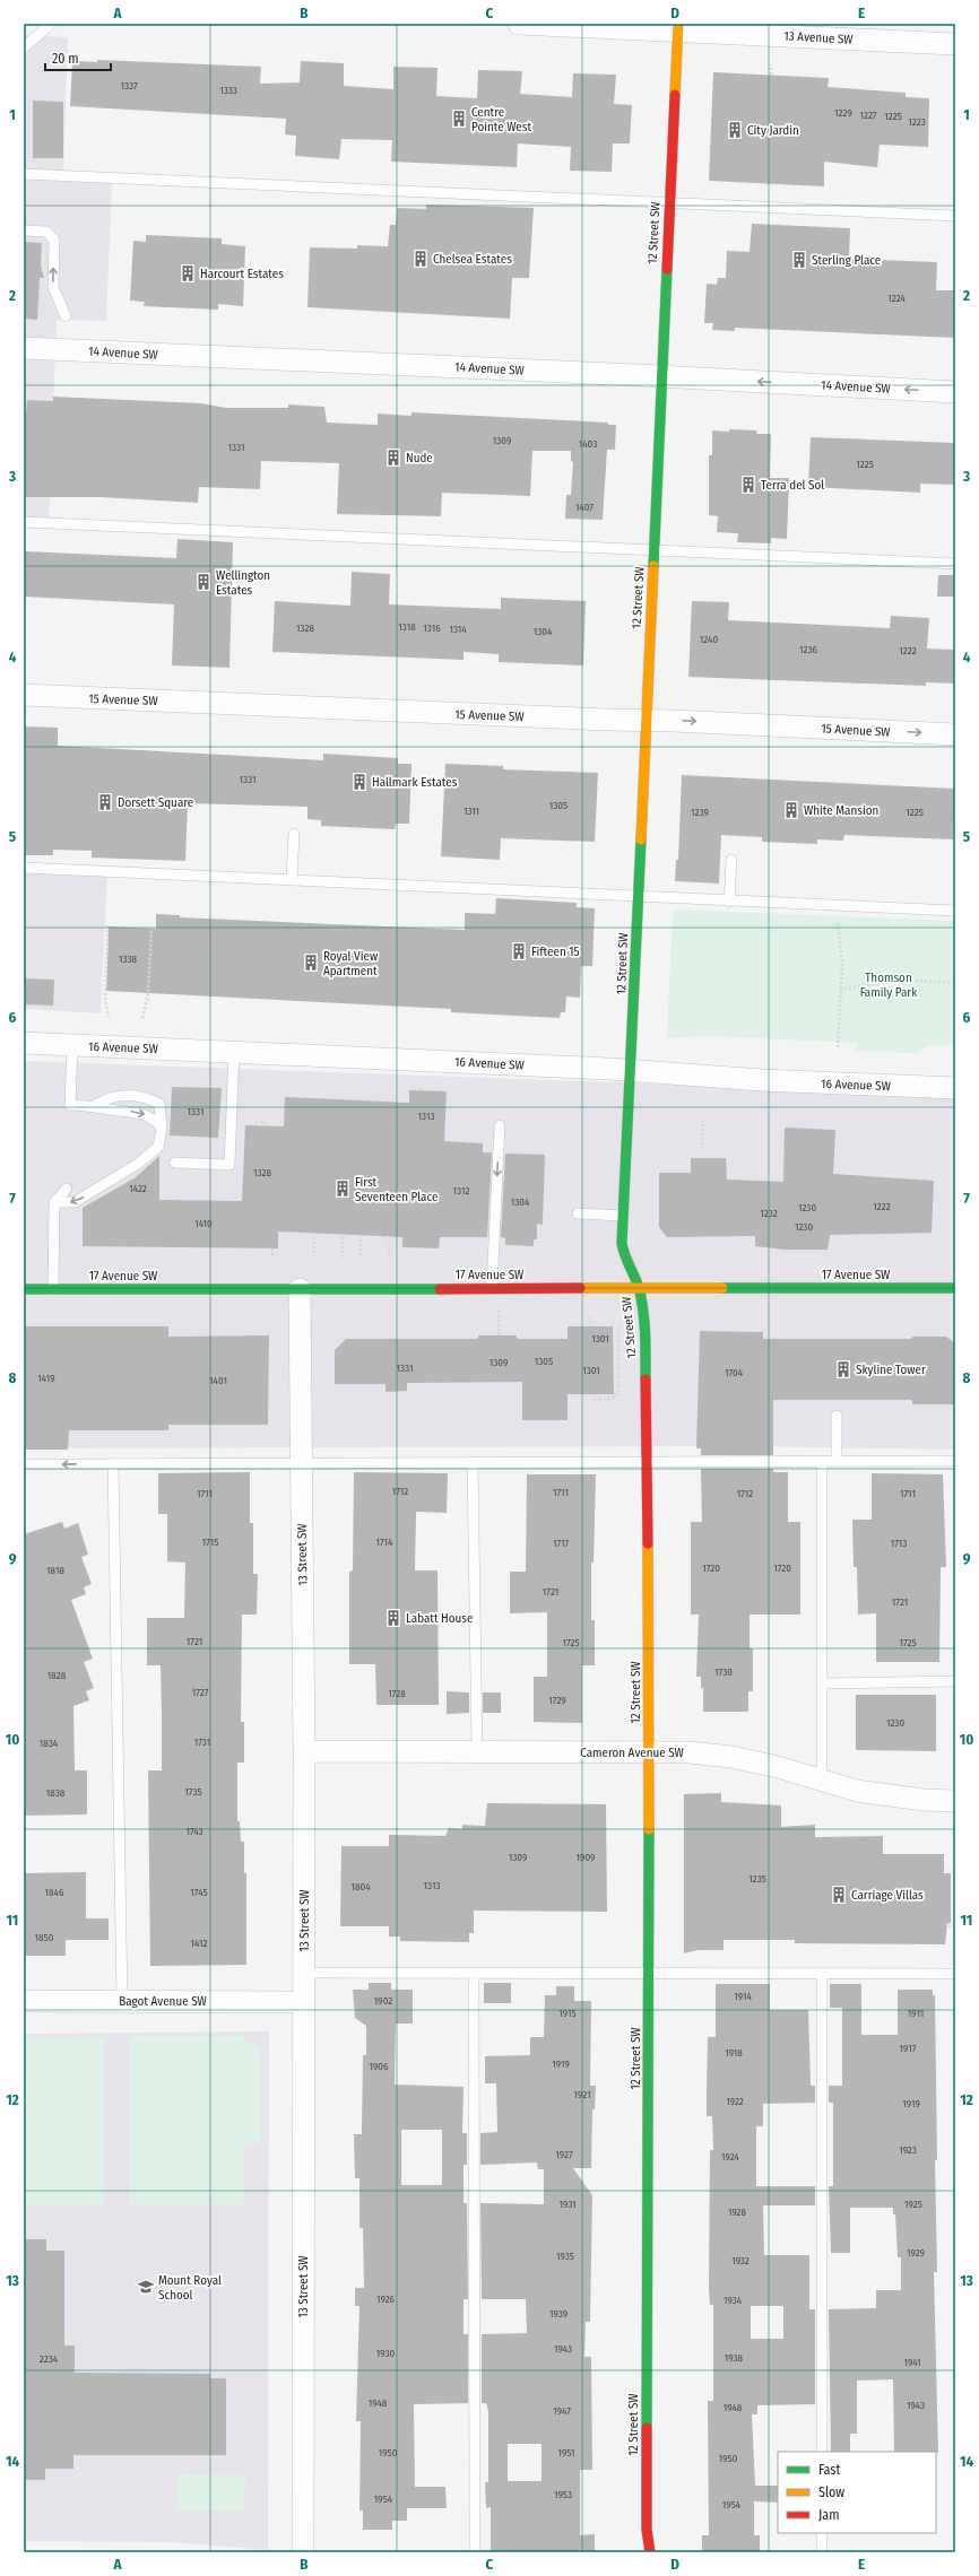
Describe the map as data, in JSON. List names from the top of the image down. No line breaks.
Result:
{"streets":{"street":["13 Avenue SW","12 Street SW","14 Avenue SW","15 Avenue SW","16 Avenue SW","17 Avenue SW","13 Street SW","Cameron Avenue SW","Bagot Avenue SW"]},"crossings":[["13 Avenue SW","12 Street SW"],["12 Street SW","14 Avenue SW"],["12 Street SW","15 Avenue SW"],["12 Street SW","16 Avenue SW"],["12 Street SW","17 Avenue SW"],["12 Street SW","Cameron Avenue SW"],["17 Avenue SW","13 Street SW"],["13 Street SW","Cameron Avenue SW"],["13 Street SW","Bagot Avenue SW"]],"parks":["Thomson Family Park"],"places":{"building":["Centre Pointe West","City Jardin","Chelsea Estates","Sterling Place","Harcourt Estates","Nude","Terra del Sol","Wellington Estates","Hallmark Estates","Dorsett Square","White Mansion","Fifteen 15","Royal View Apartment","First Seventeen Place","Skyline Tower","Labatt House","Carriage Villas"],"school or university":["Mount Royal School"]},"house_numbers":["1337","1333","1229","1227","1225","1223","1224","1309","1403","1331","1225","1407","1318","1328","1316","1314","1304","1240","1236","1222","1331","1305","1311","1239","1225","1338","1331","1313","1328","1422","1312","1304","1222","1230","1232","1410","1230","1301","1305","1309","1331","1301","1704","1419","1401","1712","1711","1711","1712","1711","1715","1714","1717","1713","1720","1720","1818","1721","1721","1721","1725","1725","1730","1828","1727","1728","1729","1230","1731","1834","1735","1838","1743","1309","1909","1235","1313","1804","1846","1745","1850","1412","1914","1902","1915","1911","1917","1918","1919","1906","1921","1922","1919","1923","1927","1924","1931","1925","1928","1929","1935","1932","1926","1934","1939","1943","1930","1938","2234","1941","1948","1943","1948","1947","1950","1951","1950","1953","1954","1954"],"legend":["Fast","Slow","Jam"],"scale_bar":"20 m","grid":{"columns":["A","B","C","D","E"],"rows":["1","2","3","4","5","6","7","8","9","10","11","12","13","14"]}}
